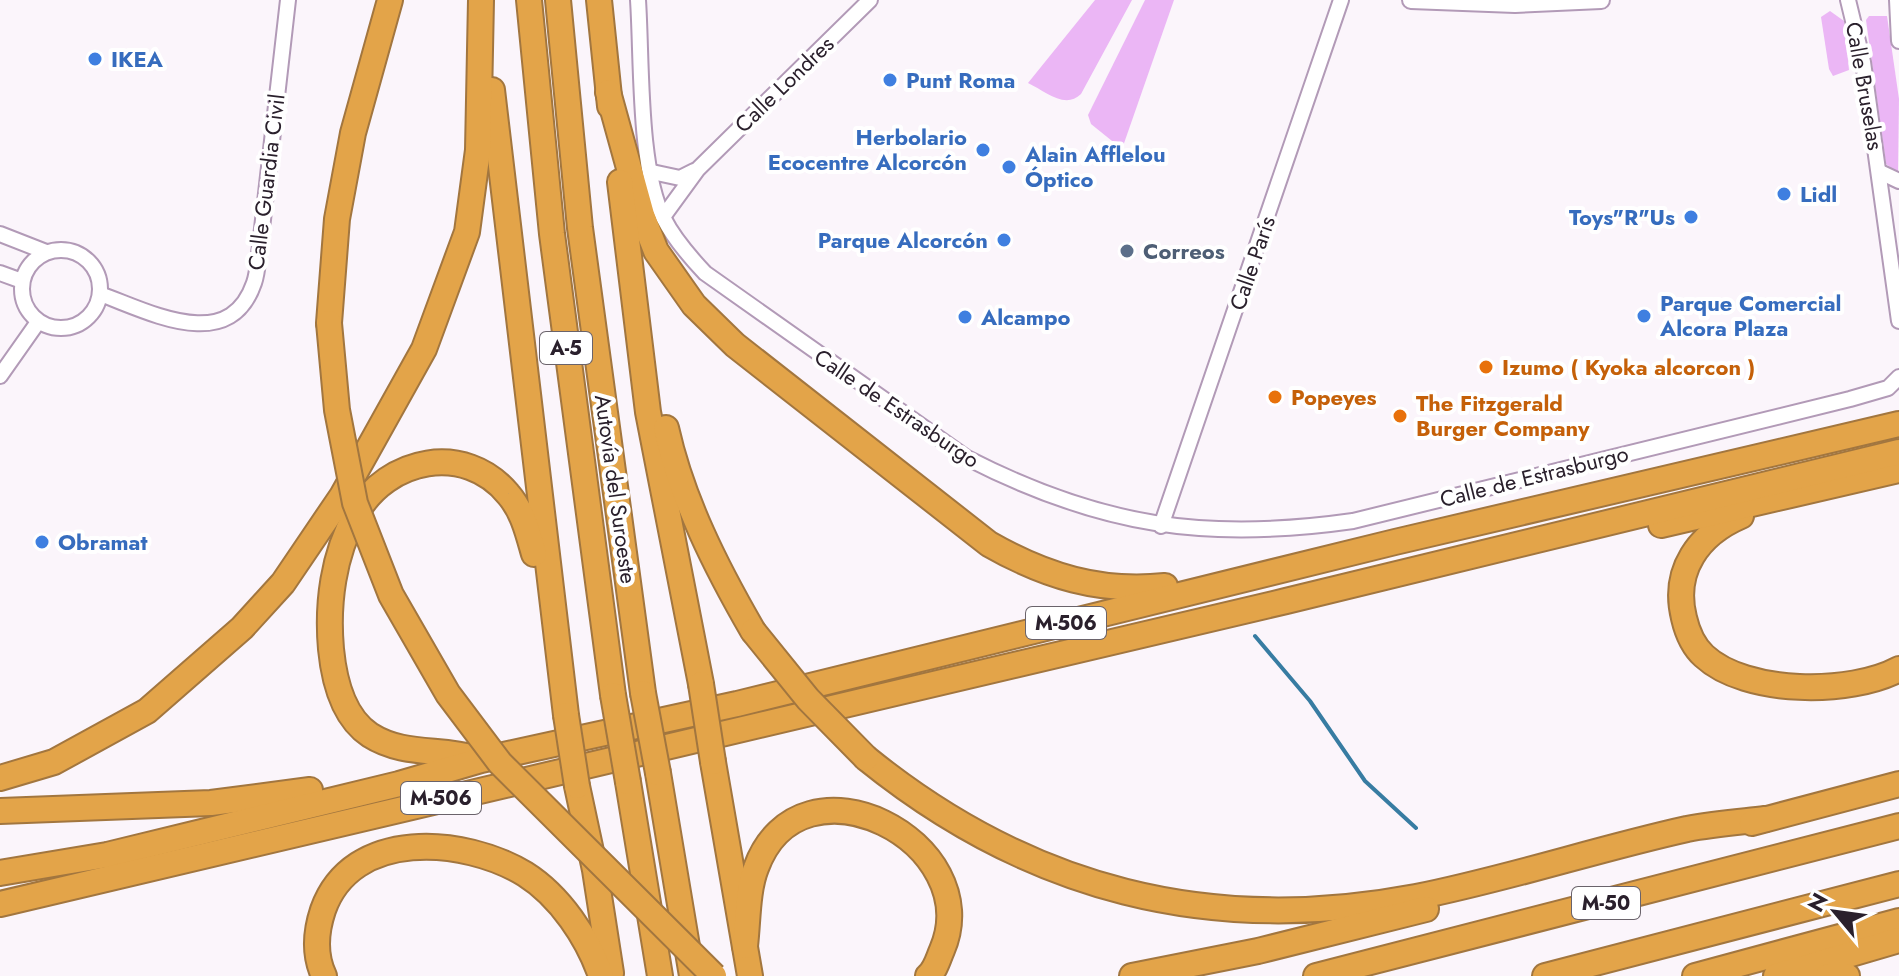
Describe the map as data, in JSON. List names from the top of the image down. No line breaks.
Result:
{"streets":{"highway":["A-5","Autovía del Suroeste","M-506","M-50"],"street":["Calle Londres","Calle Bruselas","Calle Guardia Civil","Calle París","Calle de Estrasburgo"]},"crossings":[["Calle Londres","Calle de Estrasburgo"],["Calle París","Calle de Estrasburgo"]],"places":["IKEA","Punt Roma","Herbolario Ecocentre Alcorcón","Alain Afflelou Óptico","Lidl","Toys\"R\"Us","Parque Alcorcón","Correos","Parque Comercial Alcora Plaza","Alcampo","Izumo ( Kyoka alcorcon )","Popeyes","The Fitzgerald Burger Company","Obramat"],"north":"top left"}
